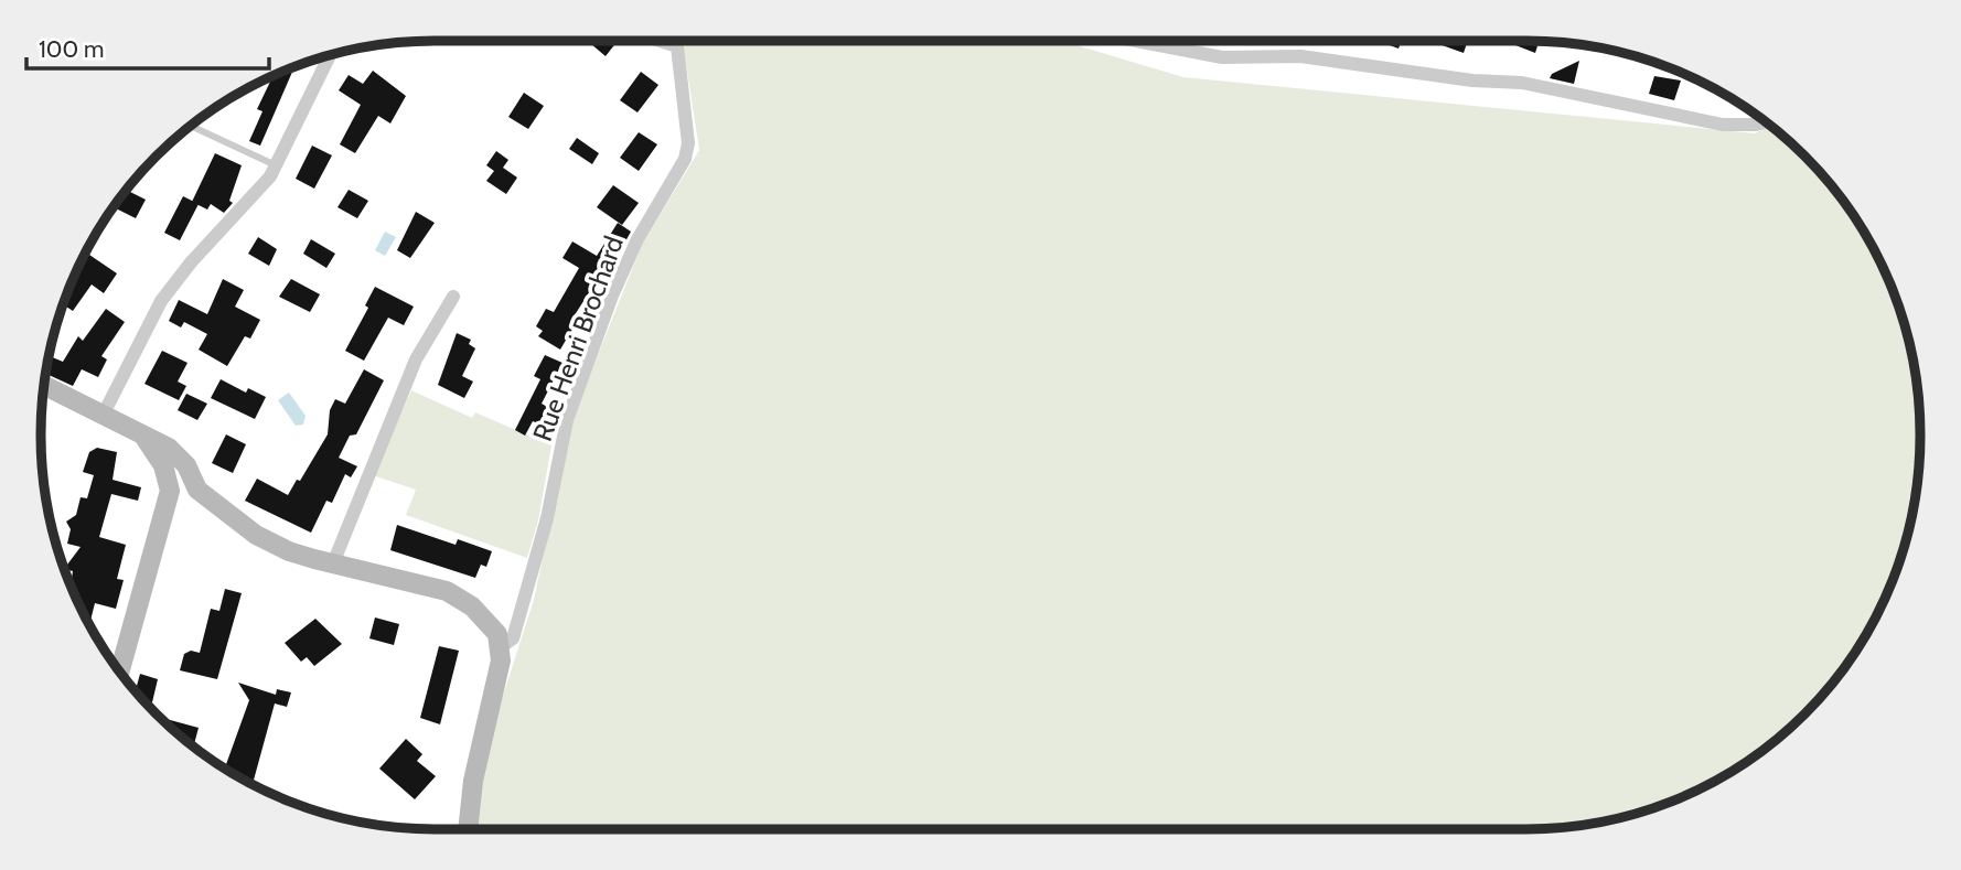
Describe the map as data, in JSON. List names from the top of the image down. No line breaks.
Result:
{"streets":{"street":["Rue Henri Brochard"]},"scale_bar":"100 m"}
